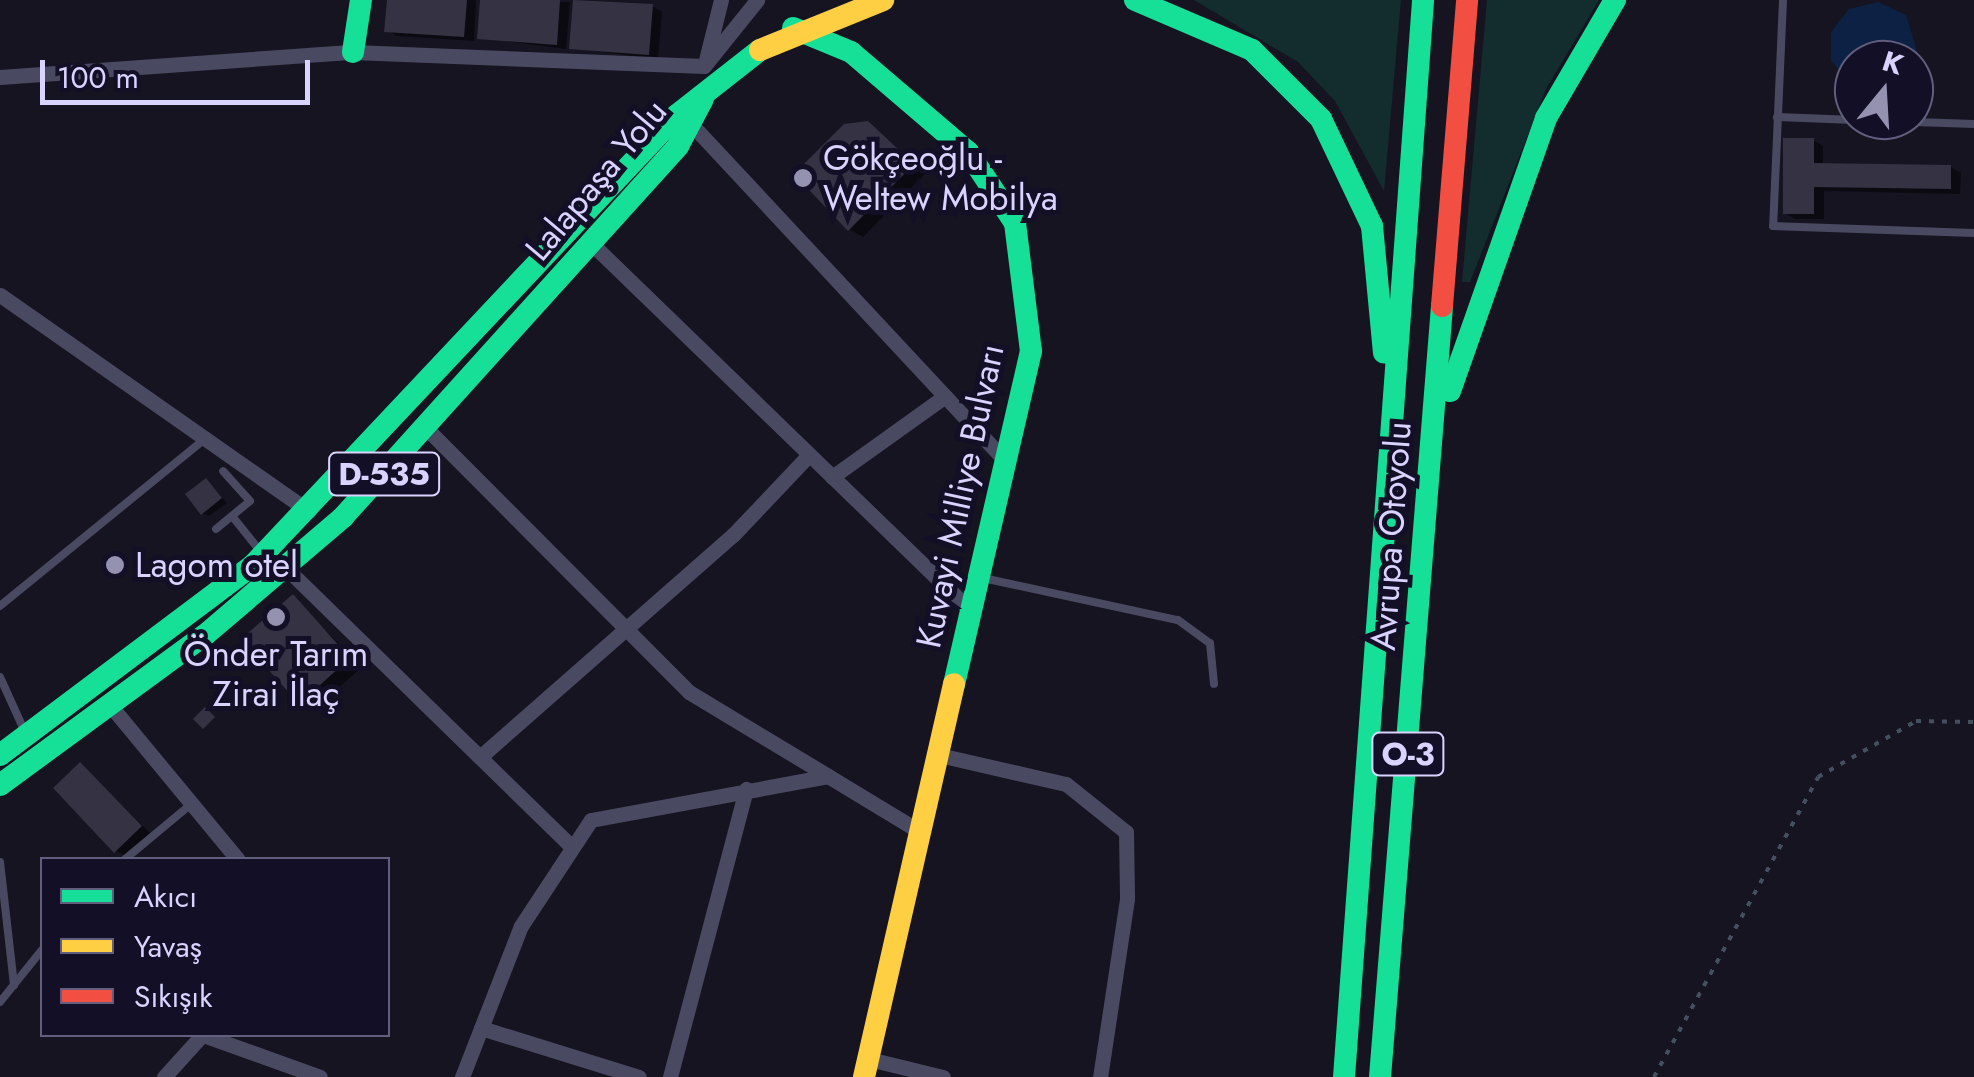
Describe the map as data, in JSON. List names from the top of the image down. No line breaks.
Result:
{"streets":{"main road":["Lalapaşa Yolu","D-535","Kuvayi Milliye Bulvarı","Avrupa Otoyolu","O-3"]},"crossings":[["Lalapaşa Yolu","D-535"],["D-535","Kuvayi Milliye Bulvarı"]],"places":["Gökçeoğlu - Weltew Mobilya","Lagom otel","Önder Tarım Zirai İlaç"],"legend":["Akıcı","Yavaş","Sıkışık"],"scale_bar":"100 m","north":"top"}
